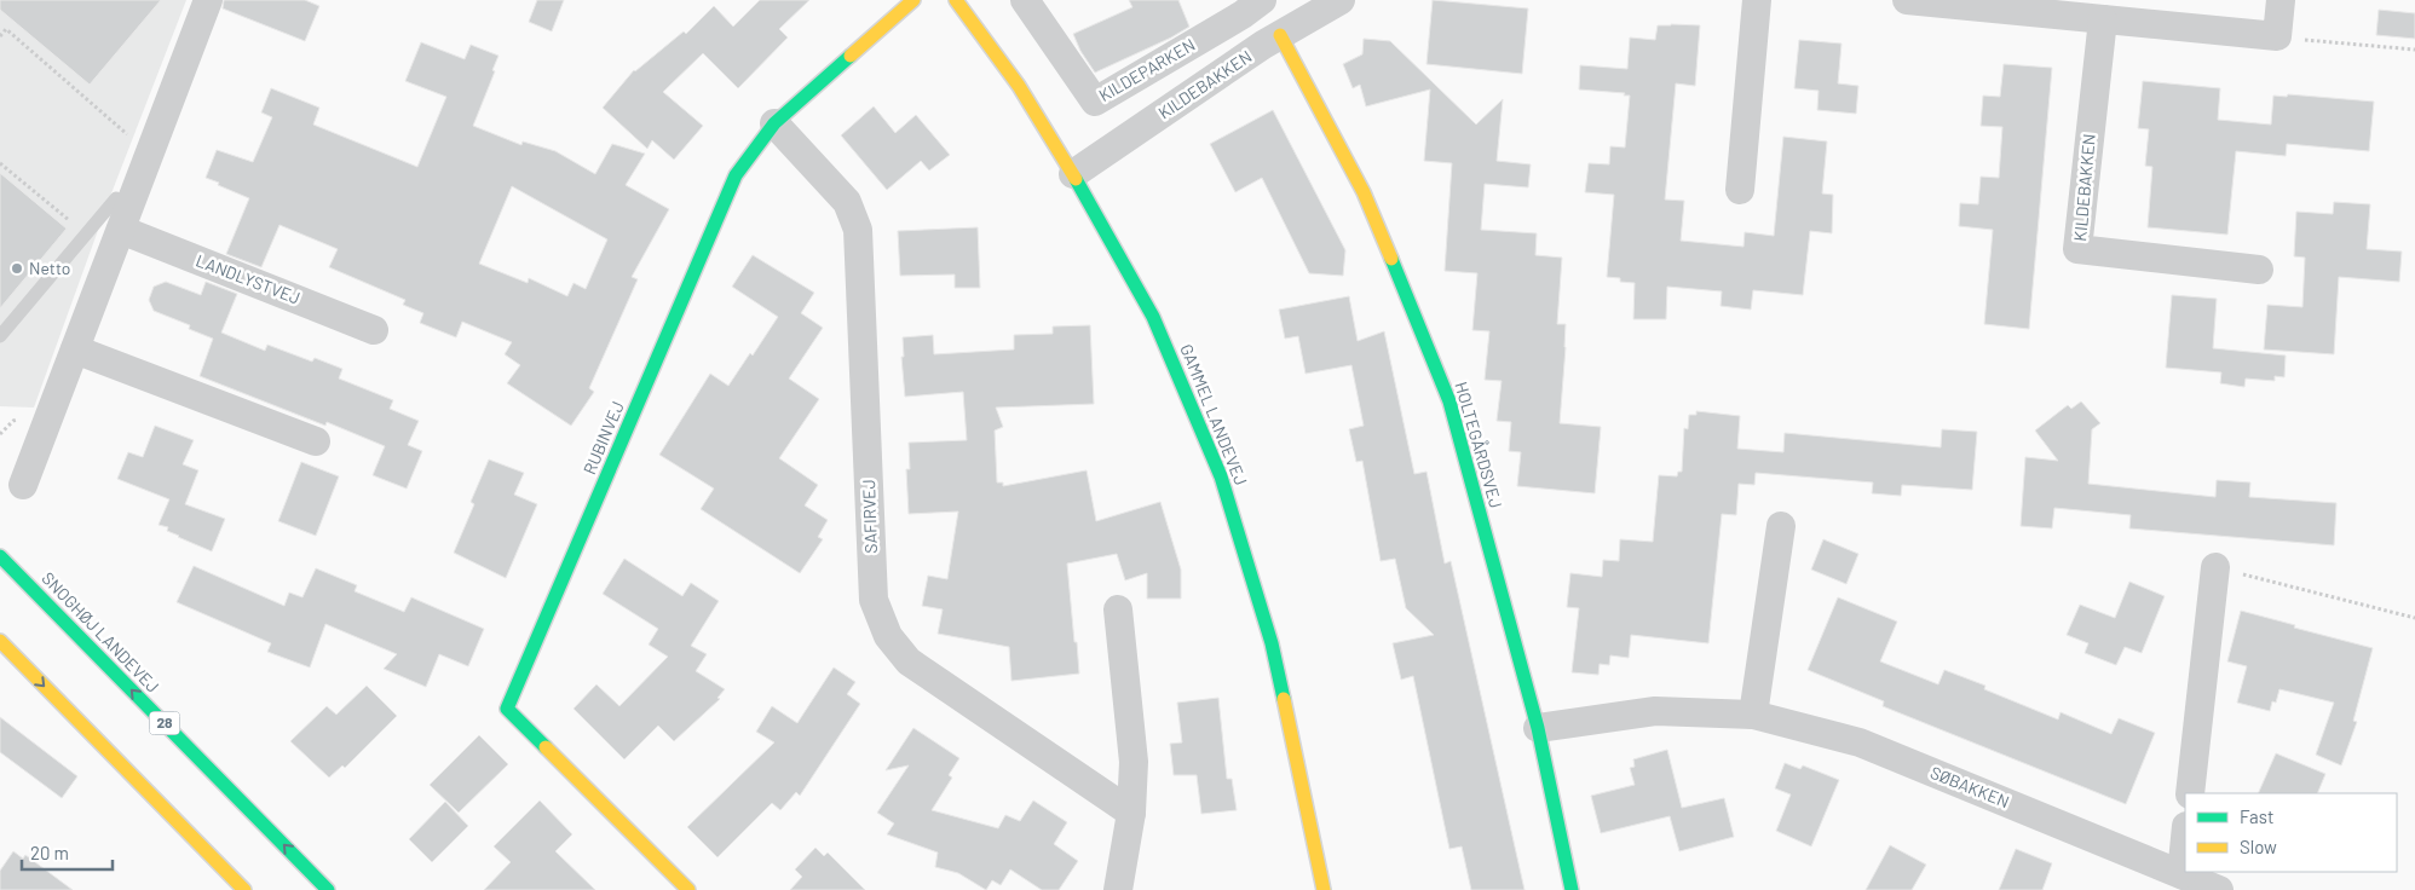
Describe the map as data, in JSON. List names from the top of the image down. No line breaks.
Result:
{"streets":{"street":["KILDEPARKEN","KILDEBAKKEN","LANDLYSTVEJ","GAMMEL LANDEVEJ","RUBINVEJ","HOLTEGÅRDSVEJ","SAFIRVEJ","SNOGHØJ LANDEVEJ","28","SØBAKKEN"]},"crossings":[["KILDEPARKEN","KILDEBAKKEN"],["KILDEPARKEN","HOLTEGÅRDSVEJ"],["KILDEBAKKEN","GAMMEL LANDEVEJ"],["KILDEBAKKEN","HOLTEGÅRDSVEJ"],["RUBINVEJ","SAFIRVEJ"],["HOLTEGÅRDSVEJ","SØBAKKEN"]],"places":["Netto"],"legend":["Fast","Slow"],"scale_bar":"20 m"}
